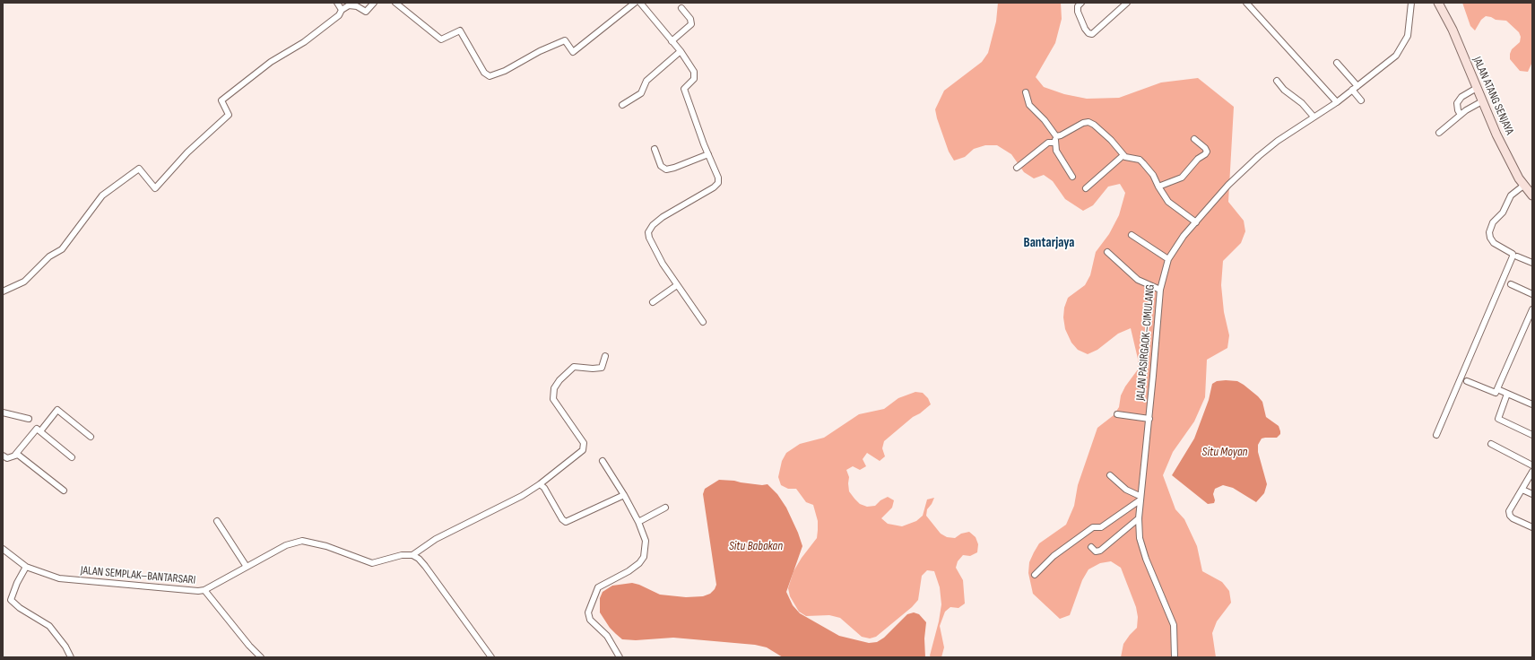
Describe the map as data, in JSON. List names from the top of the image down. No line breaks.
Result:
{"streets":{"main road":["JALAN ATANG SENJAYA"],"street":["JALAN PASIRGAOK–CIMULANG","JALAN SEMPLAK–BANTARSARI"]},"districts":["Bantarjaya"],"water":["Situ Moyan","Situ Babakan"]}
